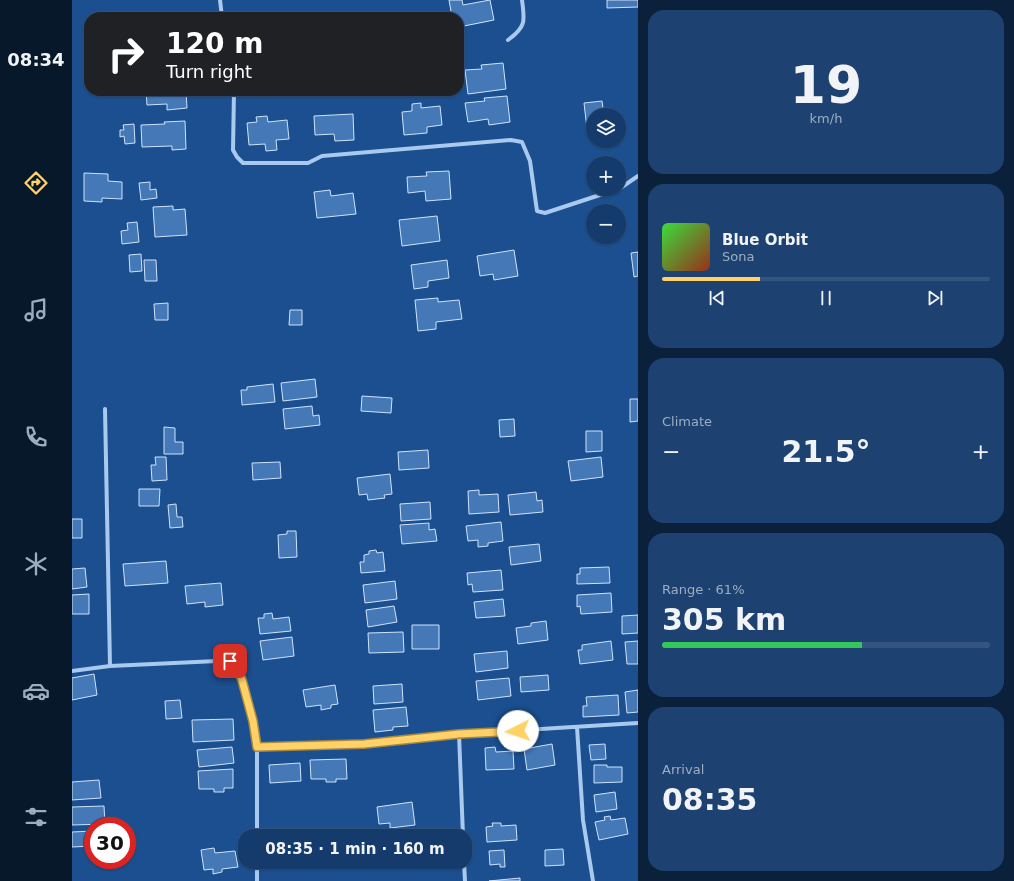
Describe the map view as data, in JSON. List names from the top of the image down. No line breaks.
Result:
{"page":{"tabs":"08:34","tile":[["19","km/h"],"Climate",["Range · 61%","305 km"],["Arrival","08:35"]],"turn":["120 m","Turn right"],"map_buttons":["+","−"],"song":["Blue Orbit","Sona"],"heat":["−","21.5°","+"],"limit":"30","trip":"08:35 · 1 min · 160 m"}}
